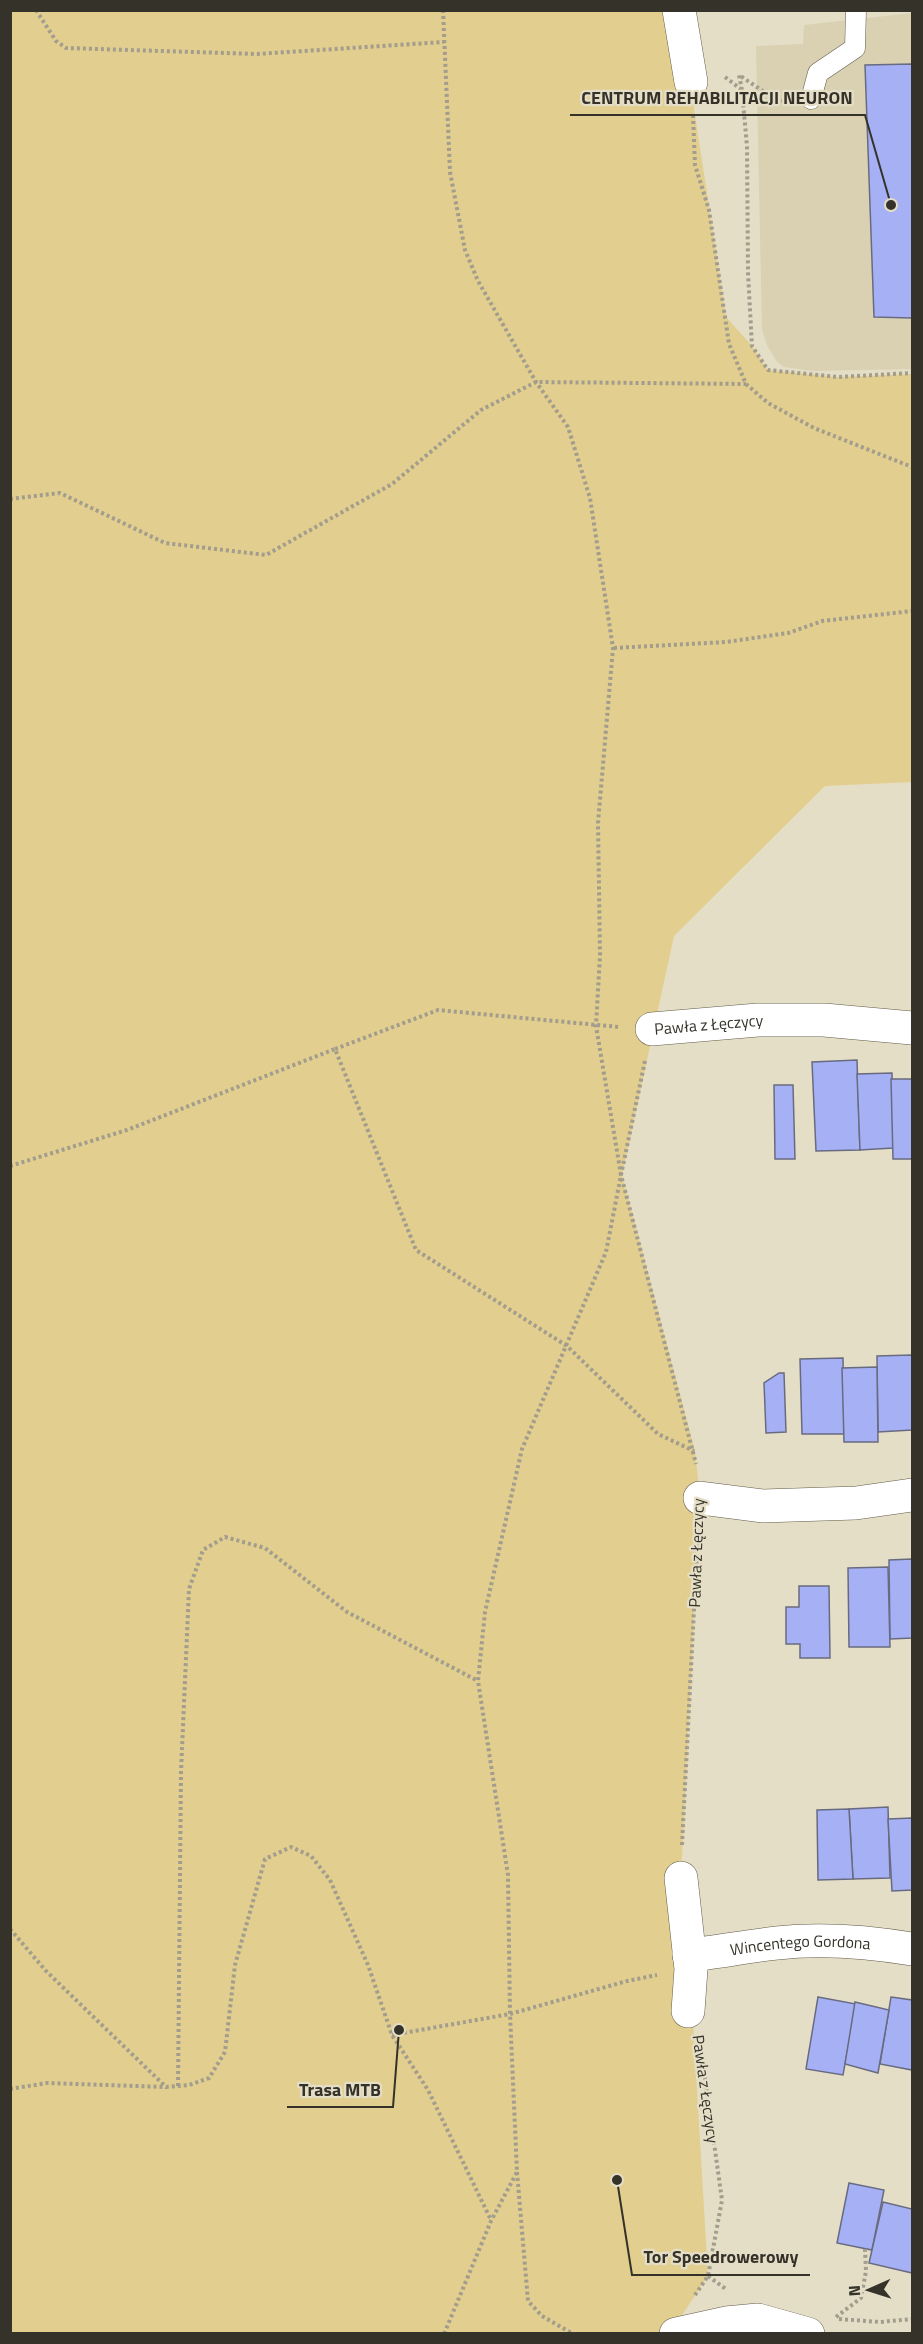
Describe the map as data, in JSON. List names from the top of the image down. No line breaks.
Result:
{"streets":{"street":["Pawła z Łęczycy","Wincentego Gordona"]},"places":["CENTRUM REHABILITACJI NEURON","Trasa MTB","Tor Speedrowerowy"],"north":"left"}
